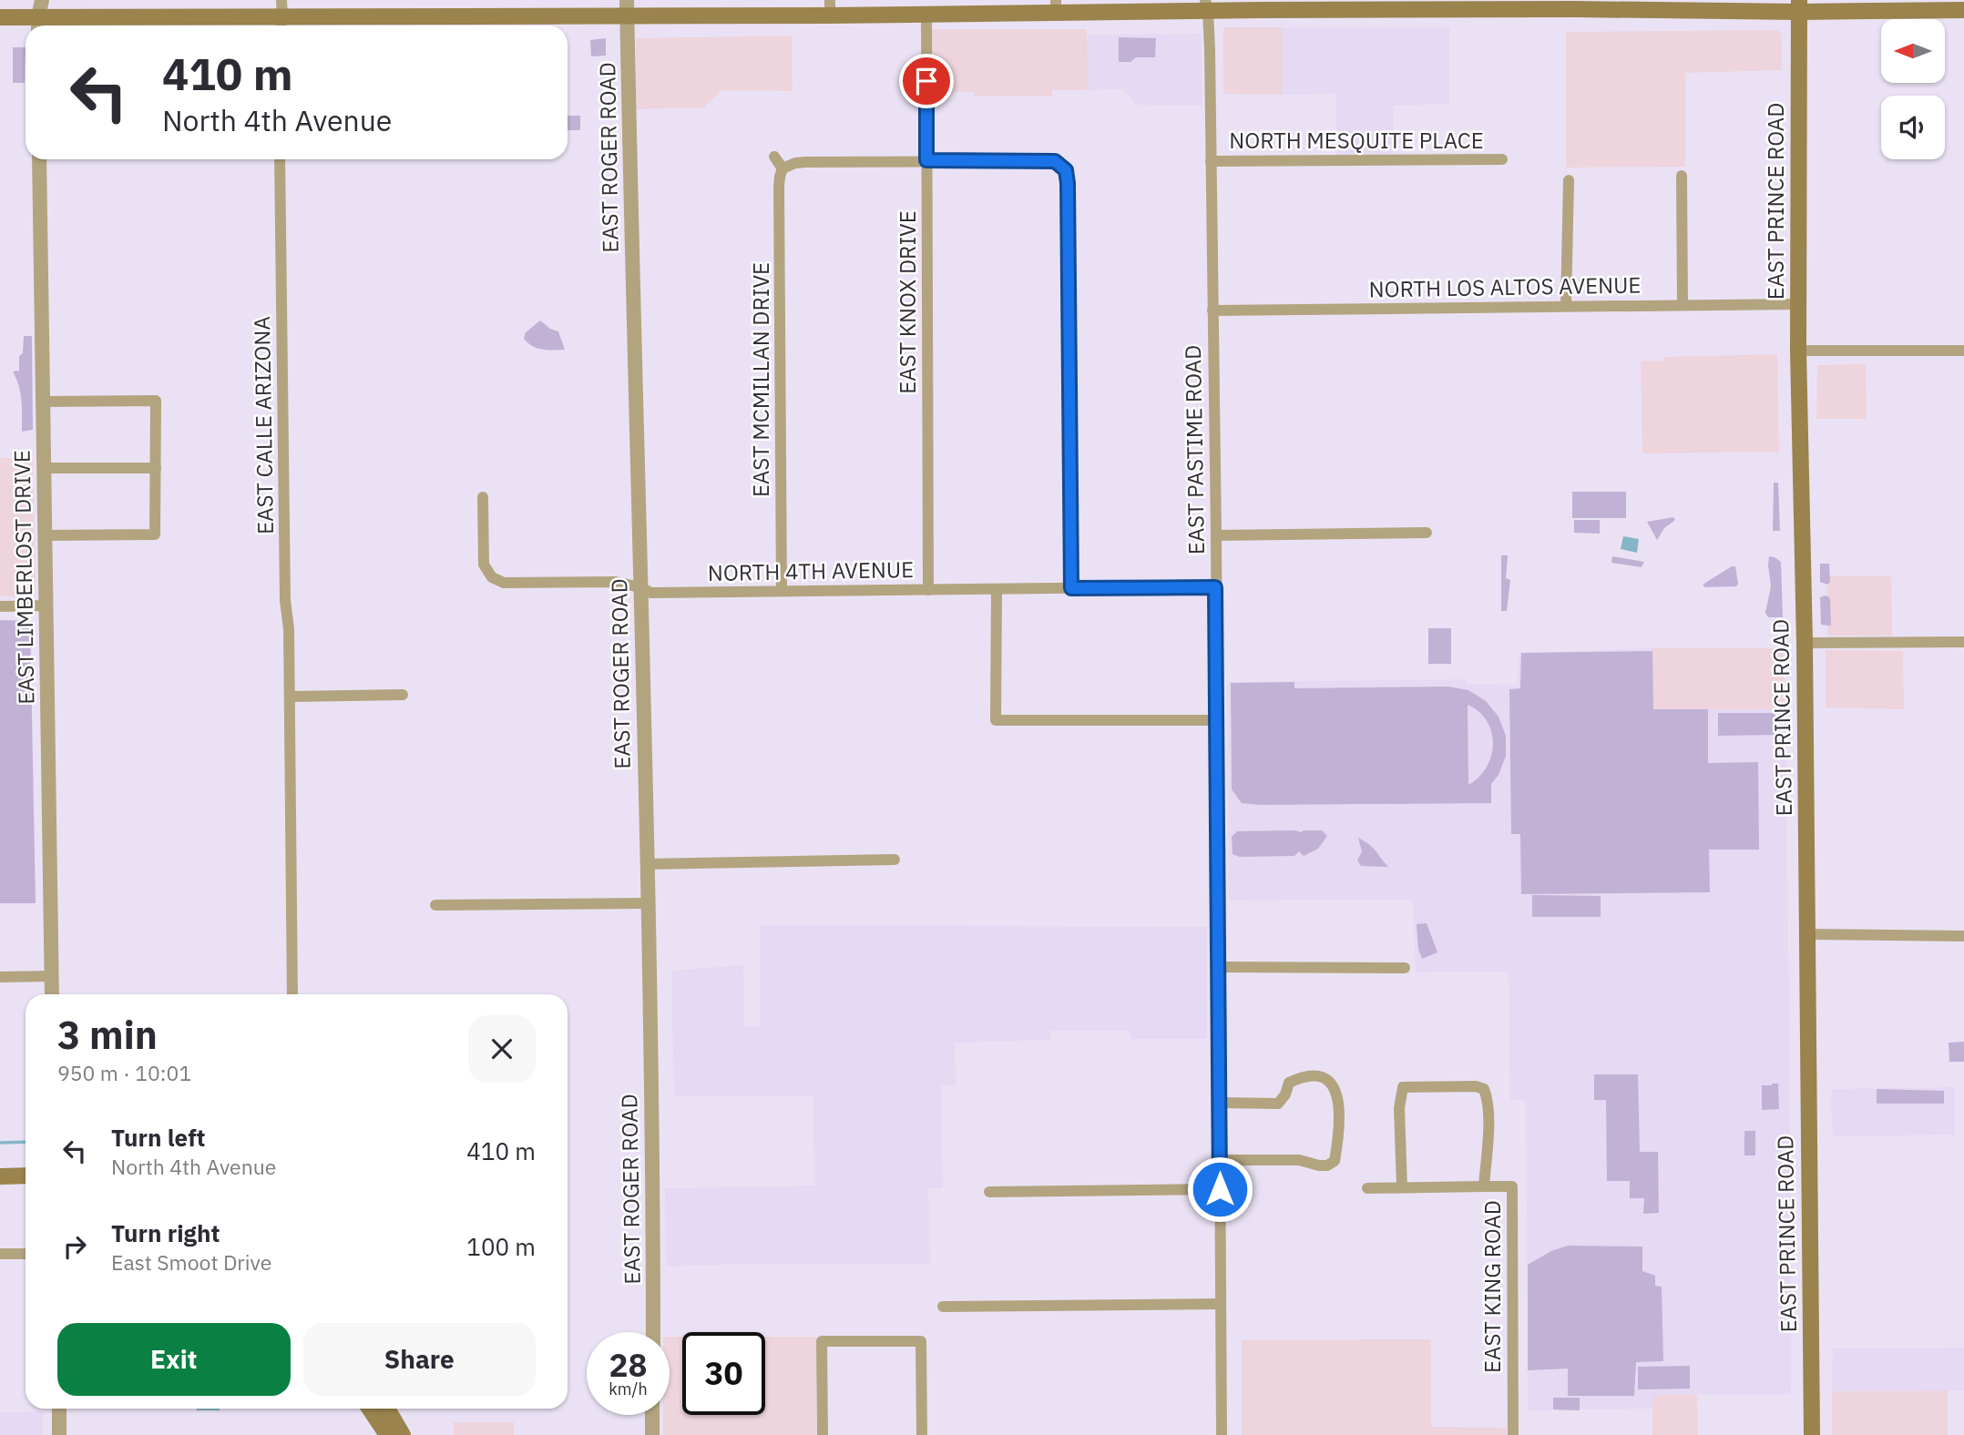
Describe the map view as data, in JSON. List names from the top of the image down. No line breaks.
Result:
{"streets":{"main road":["EAST PRINCE ROAD"],"street":["NORTH MESQUITE PLACE","EAST ROGER ROAD","NORTH LOS ALTOS AVENUE","EAST KNOX DRIVE","EAST MCMILLAN DRIVE","EAST CALLE ARIZONA","EAST PASTIME ROAD","NORTH 4TH AVENUE","EAST LIMBERLOST DRIVE","EAST KING ROAD"]},"crossings":[["NORTH MESQUITE PLACE","EAST PASTIME ROAD"],["EAST ROGER ROAD","NORTH 4TH AVENUE"],["EAST PRINCE ROAD","NORTH LOS ALTOS AVENUE"],["NORTH LOS ALTOS AVENUE","EAST PASTIME ROAD"],["EAST KNOX DRIVE","NORTH 4TH AVENUE"],["EAST MCMILLAN DRIVE","NORTH 4TH AVENUE"],["EAST PASTIME ROAD","NORTH 4TH AVENUE"]],"north":"left","page":{"turn":["410 m","North 4th Avenue"],"heading":["3 min","950 m · 10:01"],"list":[{"name":"Turn left","note":"North 4th Avenue","value":"410 m"},{"name":"Turn right","note":"East Smoot Drive","value":"100 m"}],"buttons":["Exit","Share"],"speed":"28 km/h","limit":"30"}}
